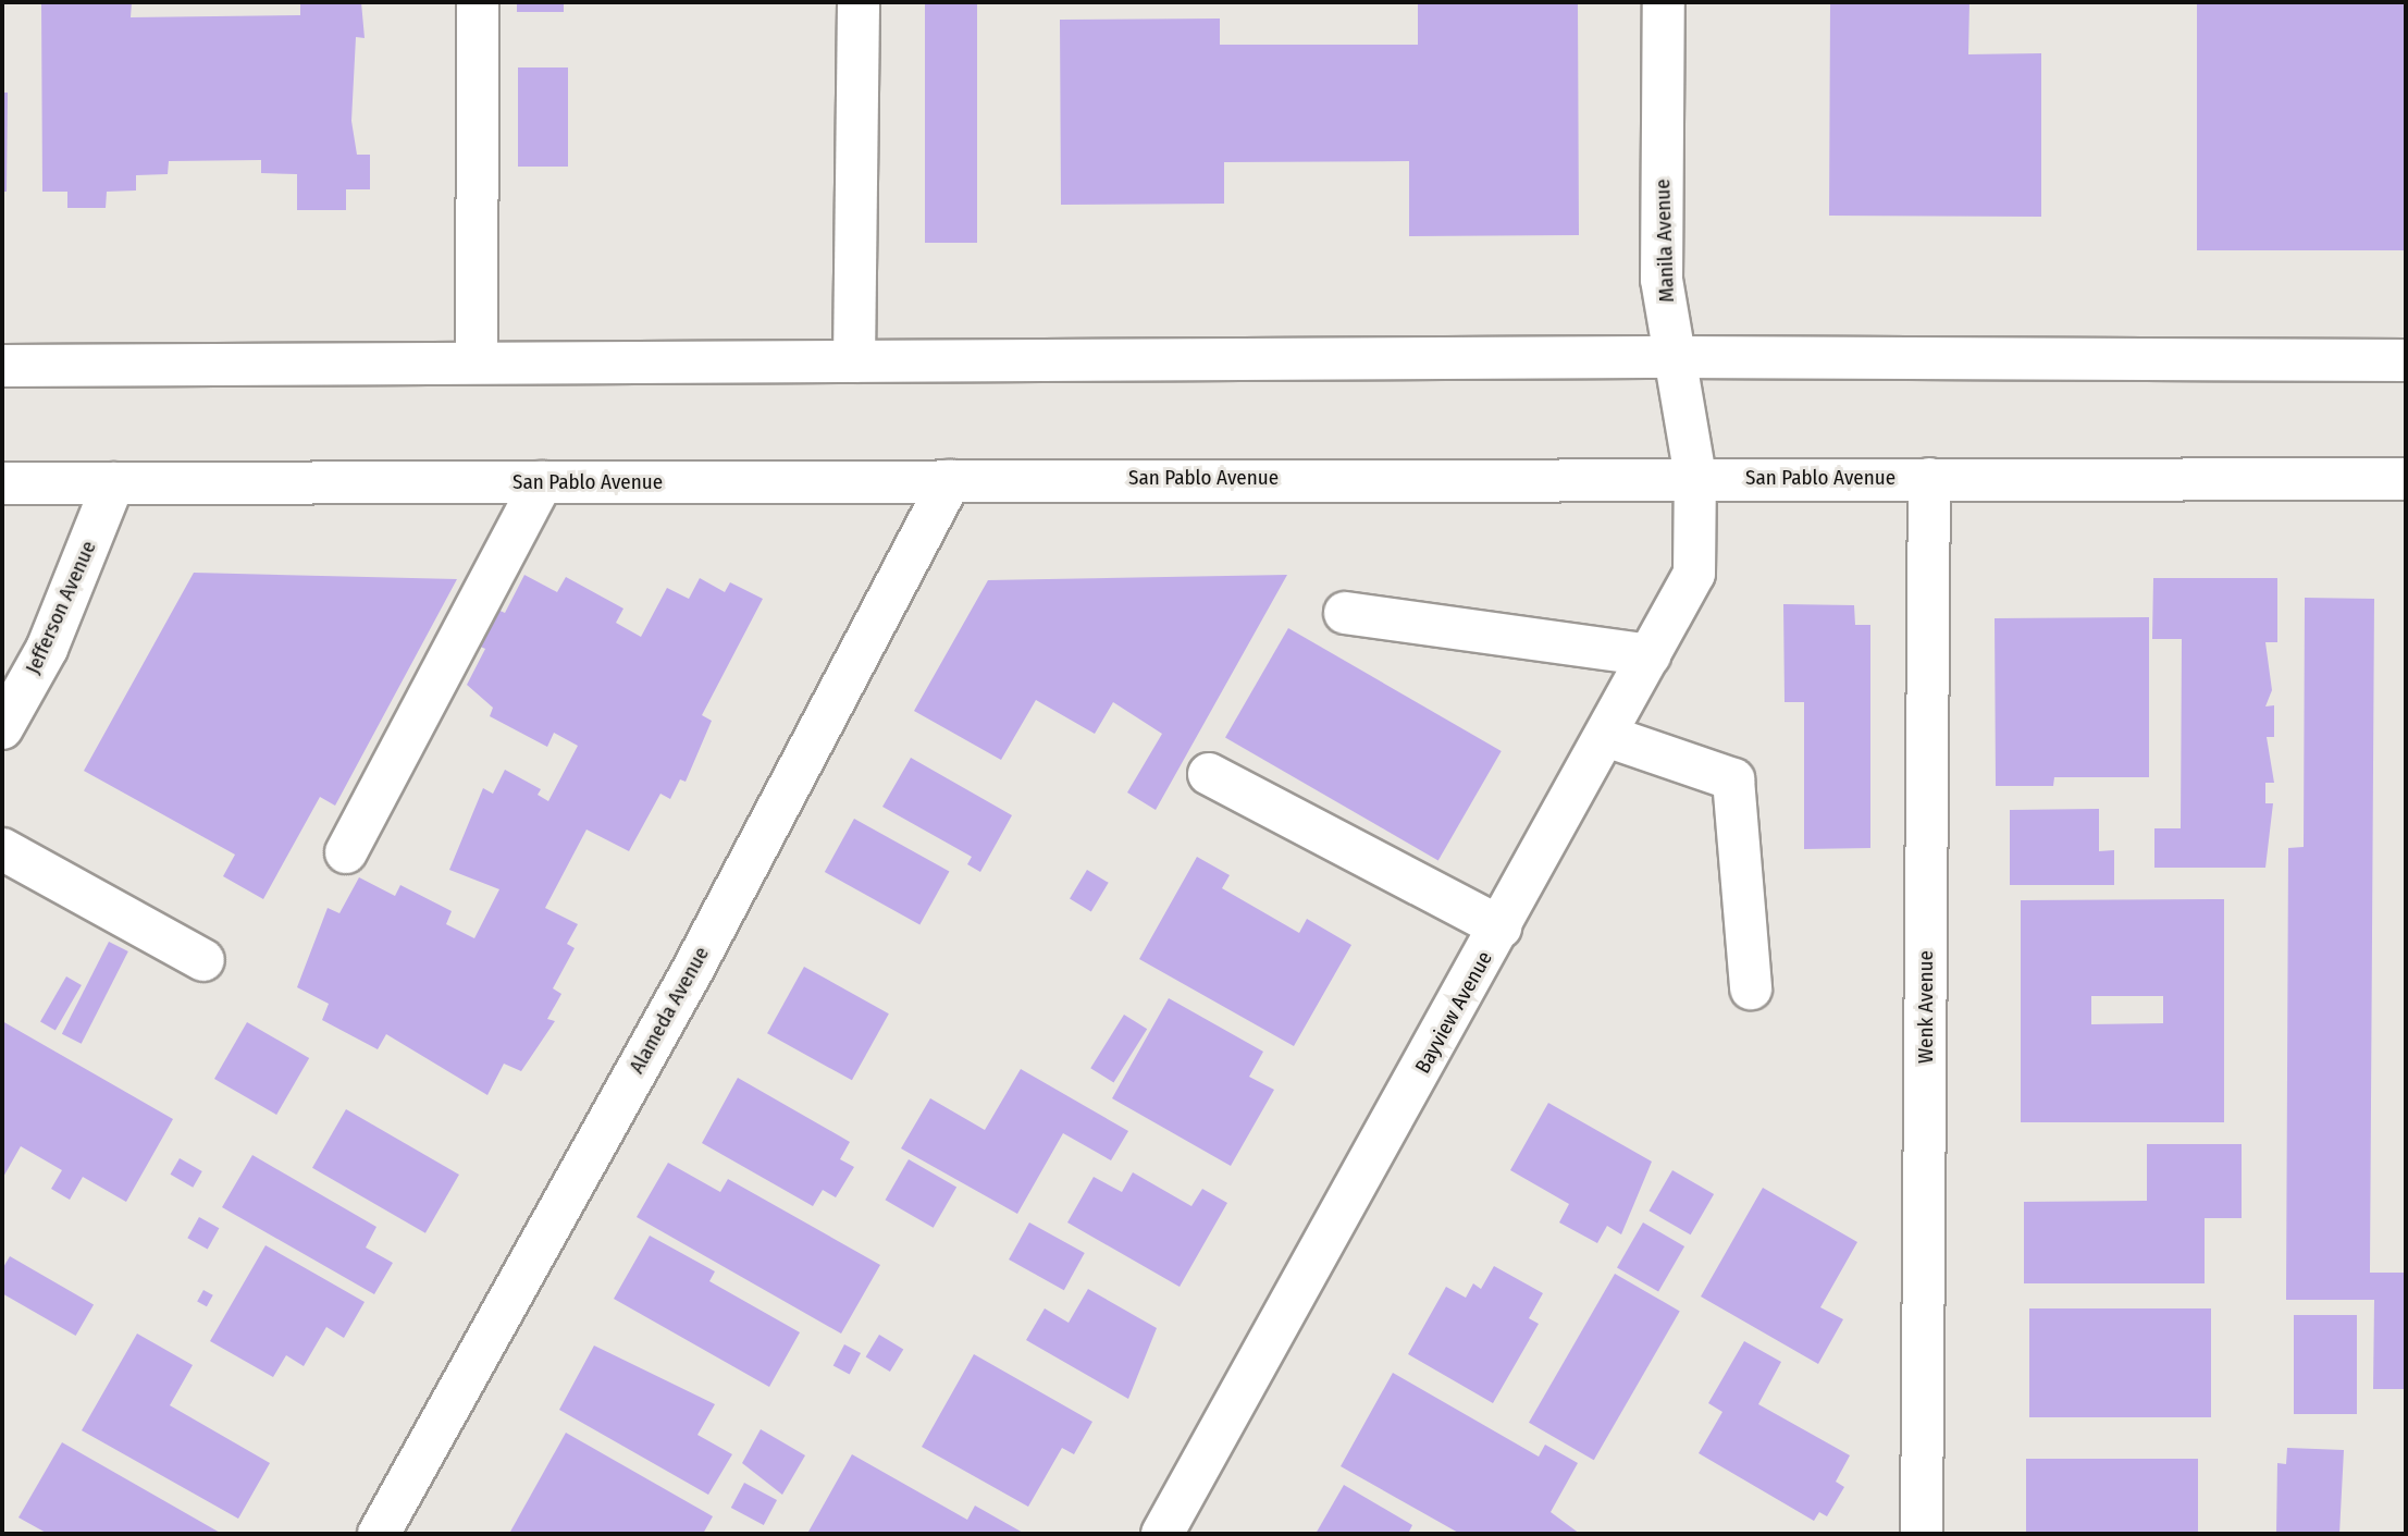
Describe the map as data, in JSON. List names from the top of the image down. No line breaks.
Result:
{"streets":{"main road":["Manila Avenue","San Pablo Avenue","Jefferson Avenue","Wenk Avenue","Alameda Avenue","Bayview Avenue"]},"crossings":[["Manila Avenue","San Pablo Avenue"],["Manila Avenue","Bayview Avenue"],["San Pablo Avenue","Jefferson Avenue"],["San Pablo Avenue","Wenk Avenue"],["San Pablo Avenue","Alameda Avenue"],["San Pablo Avenue","Bayview Avenue"]]}
